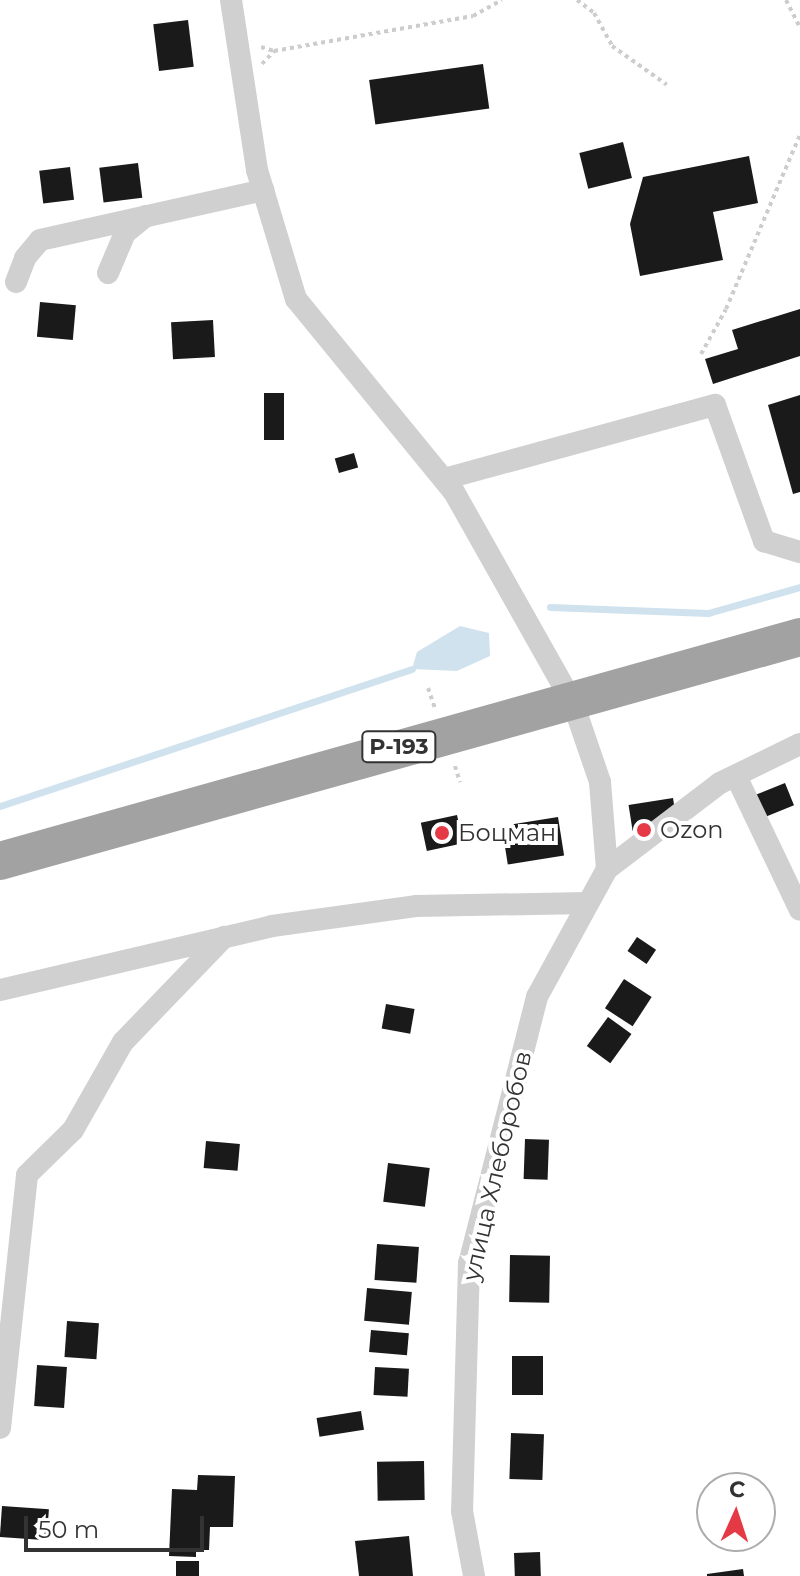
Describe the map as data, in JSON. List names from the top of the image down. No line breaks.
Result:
{"streets":{"highway":["Р-193"],"street":["улица Хлеборобов"]},"places":["Ozon","Боцман"],"scale_bar":"50 m","north":"top"}
